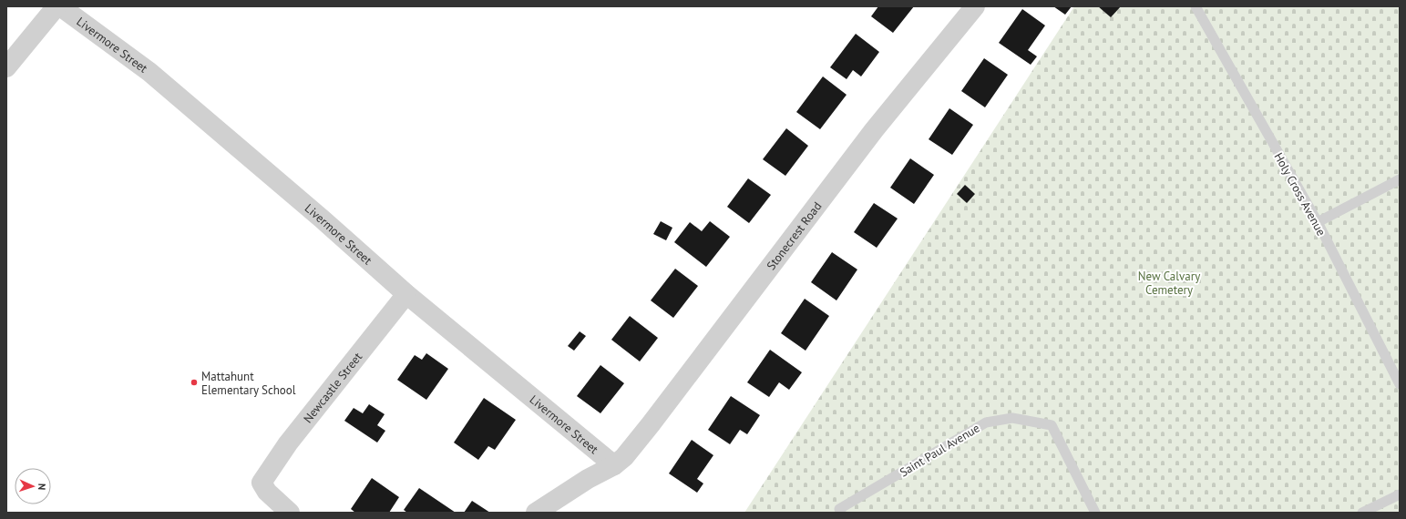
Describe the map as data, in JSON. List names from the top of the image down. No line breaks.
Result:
{"streets":{"street":["Livermore Street","Stonecrest Road","Newcastle Street"],"lane":["Holy Cross Avenue","Saint Paul Avenue"]},"crossings":[["Livermore Street","Stonecrest Road"],["Livermore Street","Newcastle Street"]],"parks":["New Calvary Cemetery"],"places":["Mattahunt Elementary School"],"north":"right"}
